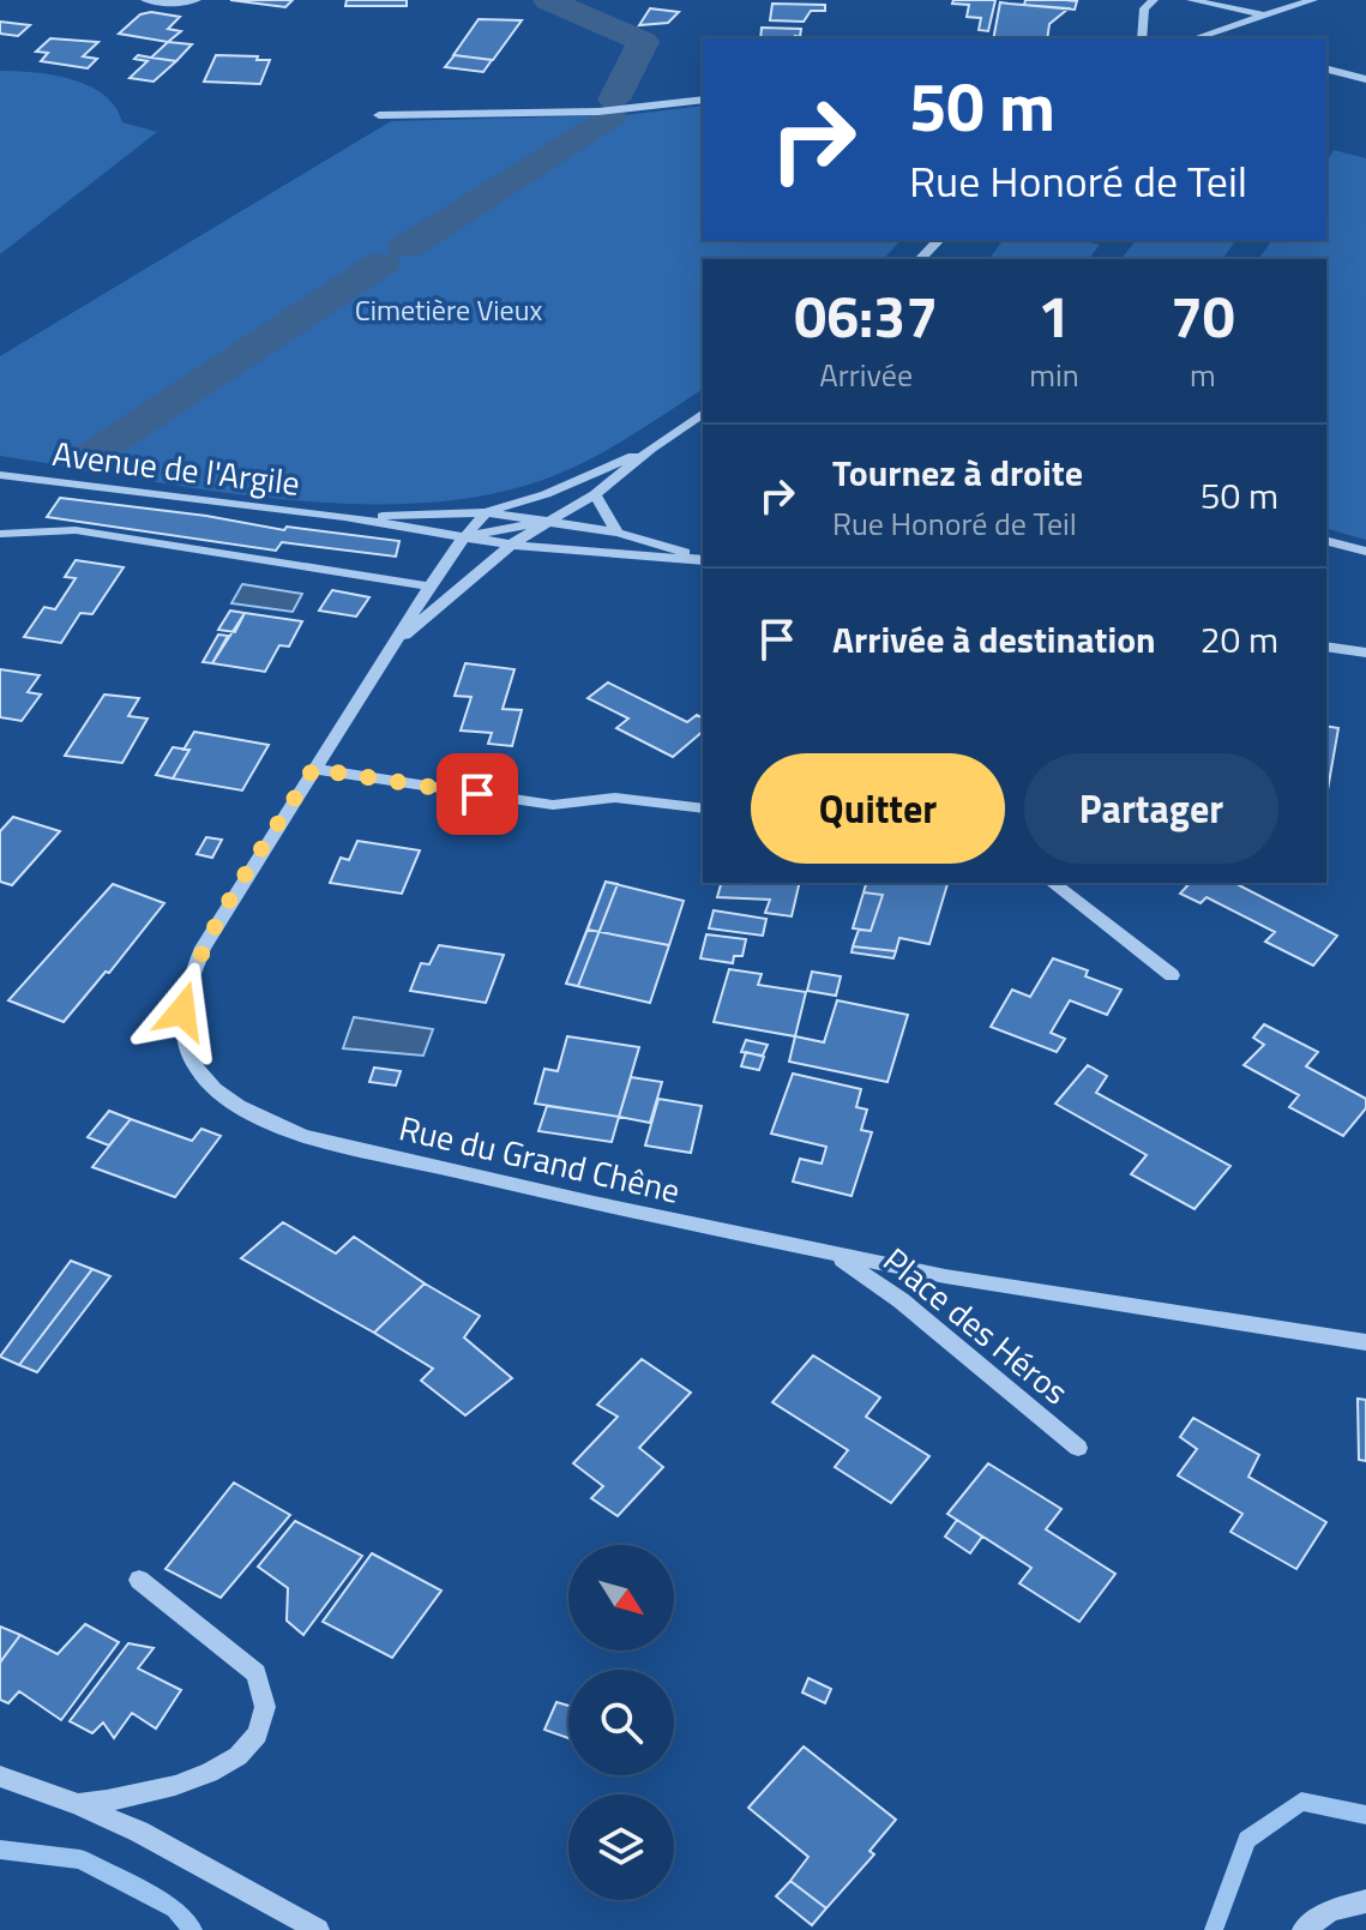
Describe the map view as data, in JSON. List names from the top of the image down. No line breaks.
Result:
{"streets":{"street":["Avenue de l'Argile","Rue du Grand Chêne","Place des Héros"]},"crossings":[["Avenue de l'Argile","Rue du Grand Chêne"],["Rue du Grand Chêne","Place des Héros"]],"parks":["Cimetière Vieux"],"north":"bottom right","page":{"turn":["50 m","Rue Honoré de Teil"],"eta":["06:37","Arrivée","1","min","70","m"],"list":[{"name":"Tournez à droite","note":"Rue Honoré de Teil","value":"50 m"},{"name":"Arrivée à destination","value":"20 m"}],"buttons":["Quitter","Partager"]}}
